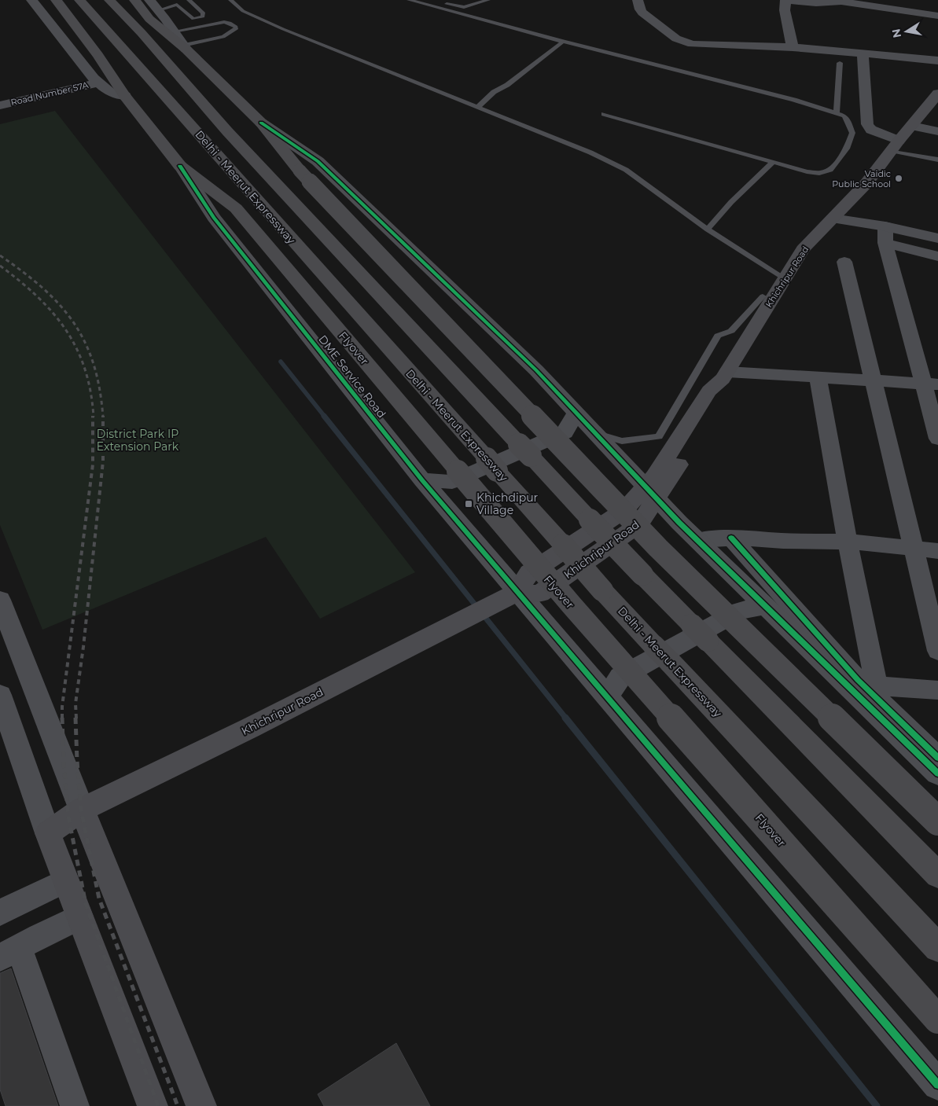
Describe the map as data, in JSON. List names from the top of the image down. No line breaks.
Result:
{"streets":{"highway":["Delhi - Meerut Expressway","Flyover"],"main road":["Khichripur Road"],"street":["Road Number 57A","DME Service Road"]},"crossings":[["Khichripur Road","DME Service Road"],["Flyover","DME Service Road"]],"parks":["District Park IP Extension Park"],"places":{"other":["Vaidic Public School"],"transit":["Khichdipur Village"]},"north":"left"}
